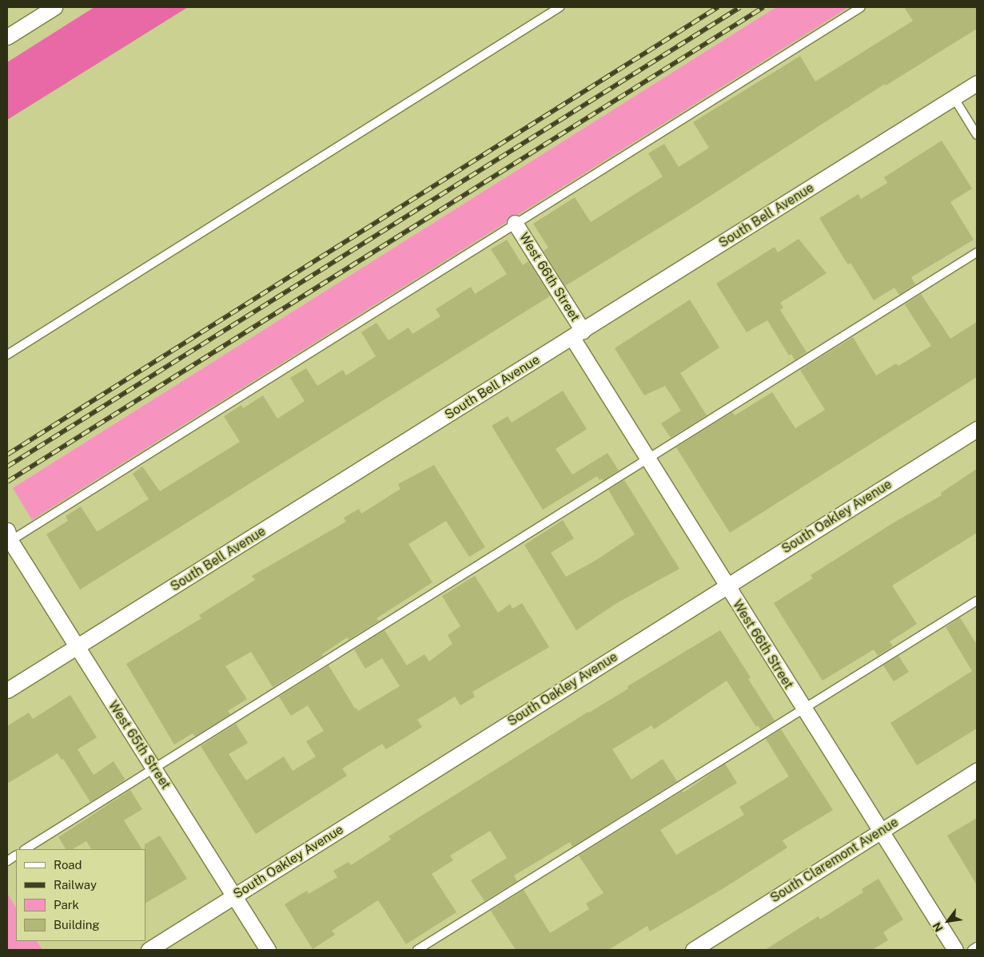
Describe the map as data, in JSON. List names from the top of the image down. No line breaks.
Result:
{"streets":{"street":["South Bell Avenue","West 66th Street","South Oakley Avenue","West 65th Street","South Claremont Avenue"]},"crossings":[["South Bell Avenue","West 66th Street"],["South Bell Avenue","West 65th Street"],["West 66th Street","South Oakley Avenue"],["West 66th Street","South Claremont Avenue"],["South Oakley Avenue","West 65th Street"]],"legend":["Road","Railway","Park","Building"],"north":"bottom left"}
